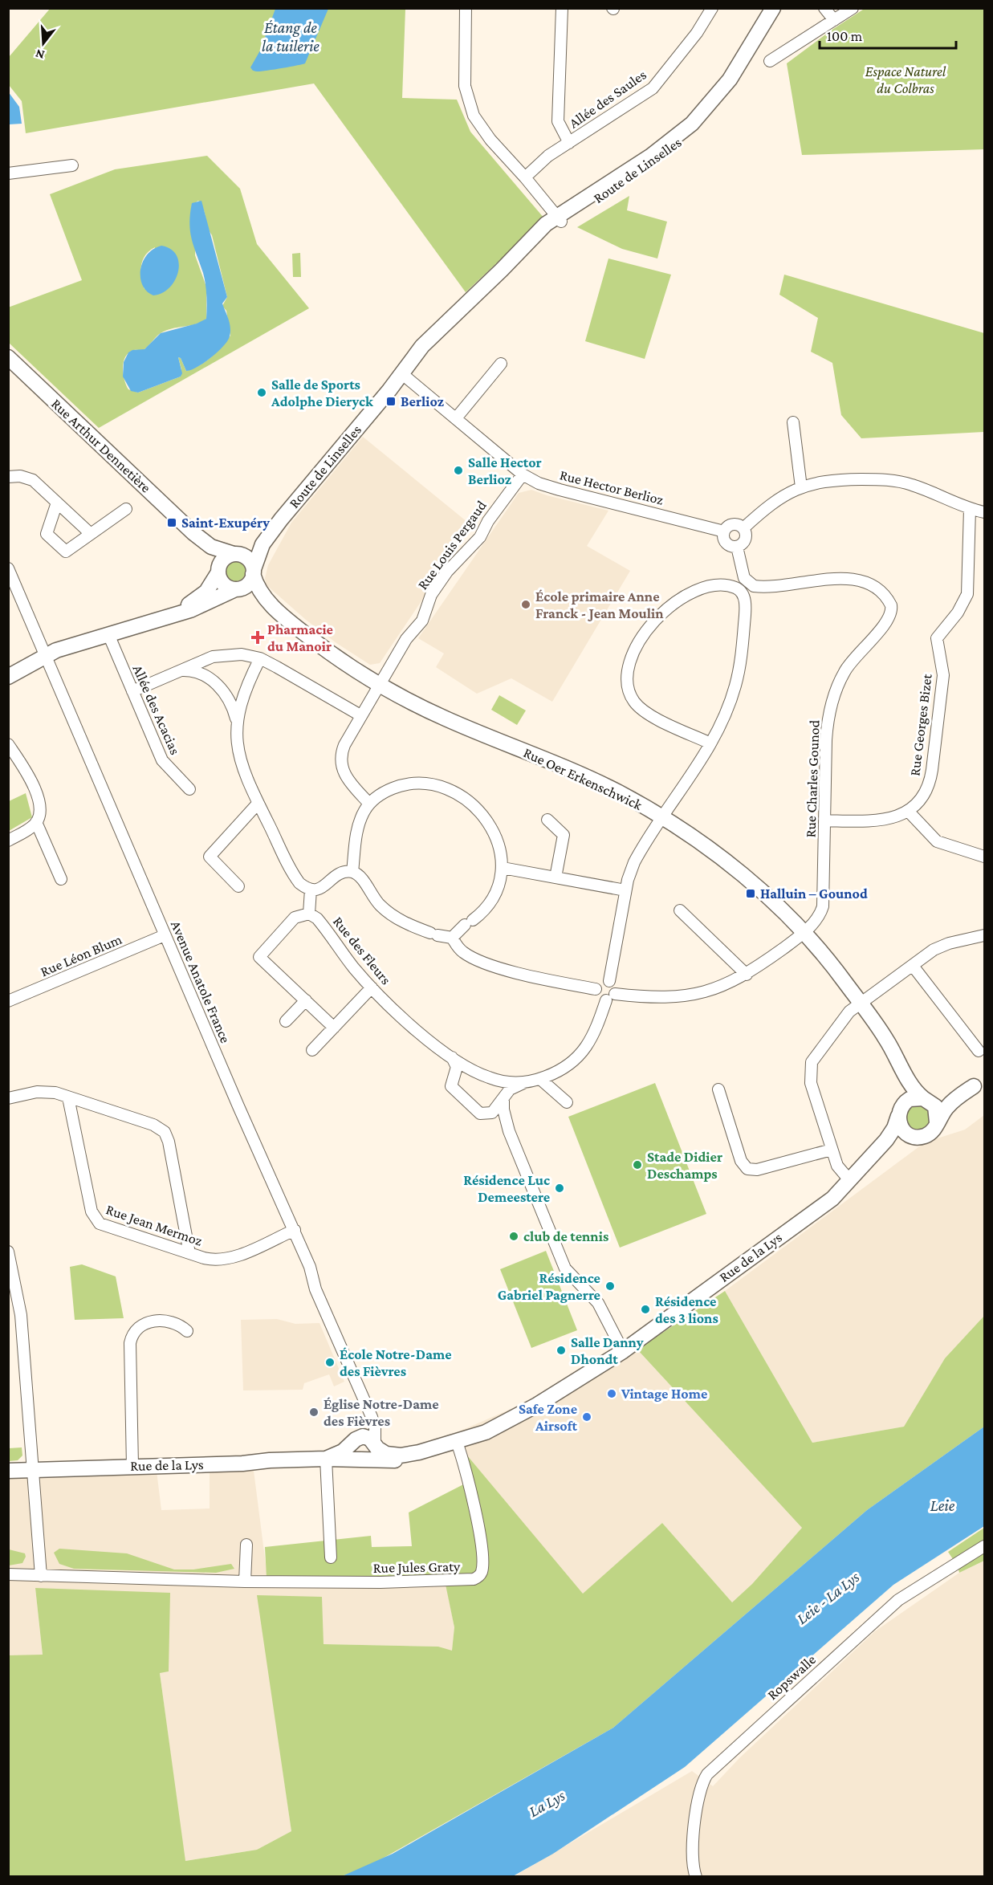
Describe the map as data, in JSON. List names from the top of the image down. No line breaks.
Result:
{"streets":{"street":["Allée des Saules","Route de Linselles","Rue Arthur Dennetière","Rue Hector Berlioz","Rue Louis Pergaud","Allée des Acacias","Rue Georges Bizet","Rue Oer Erkenschwick","Rue Charles Gounod","Rue des Fleurs","Rue Léon Blum","Avenue Anatole France","Rue Jean Mermoz","Rue de la Lys","Rue Jules Graty","Ropswalle"]},"crossings":[["Route de Linselles","Rue Arthur Dennetière"],["Route de Linselles","Rue Hector Berlioz"],["Route de Linselles","Rue Oer Erkenschwick"],["Rue Arthur Dennetière","Rue Oer Erkenschwick"],["Rue Hector Berlioz","Rue Louis Pergaud"],["Rue Hector Berlioz","Rue Charles Gounod"],["Rue Louis Pergaud","Rue Oer Erkenschwick"],["Rue Georges Bizet","Rue Charles Gounod"],["Rue Oer Erkenschwick","Rue Charles Gounod"],["Rue Oer Erkenschwick","Rue de la Lys"],["Rue Charles Gounod","Rue des Fleurs"],["Rue Léon Blum","Avenue Anatole France"],["Avenue Anatole France","Rue Jean Mermoz"],["Avenue Anatole France","Rue de la Lys"],["Rue de la Lys","Rue Jules Graty"]],"water":["Étang de la tuilerie","Leie","Leie - La Lys","La Lys"],"parks":["Espace Naturel du Colbras"],"places":{"other":["Salle de Sports Adolphe Dieryck","Salle Hector Berlioz","École primaire Anne Franck - Jean Moulin","Stade Didier Deschamps","Résidence Luc Demeestere","club de tennis","Résidence Gabriel Pagnerre","Résidence des 3 lions","Salle Danny Dhondt","École Notre-Dame des Fièvres","Vintage Home","Église Notre-Dame des Fièvres","Safe Zone Airsoft"],"transit":["Berlioz","Saint-Exupéry","Halluin – Gounod"],"health":["Pharmacie du Manoir"]},"scale_bar":"100 m","north":"bottom"}
